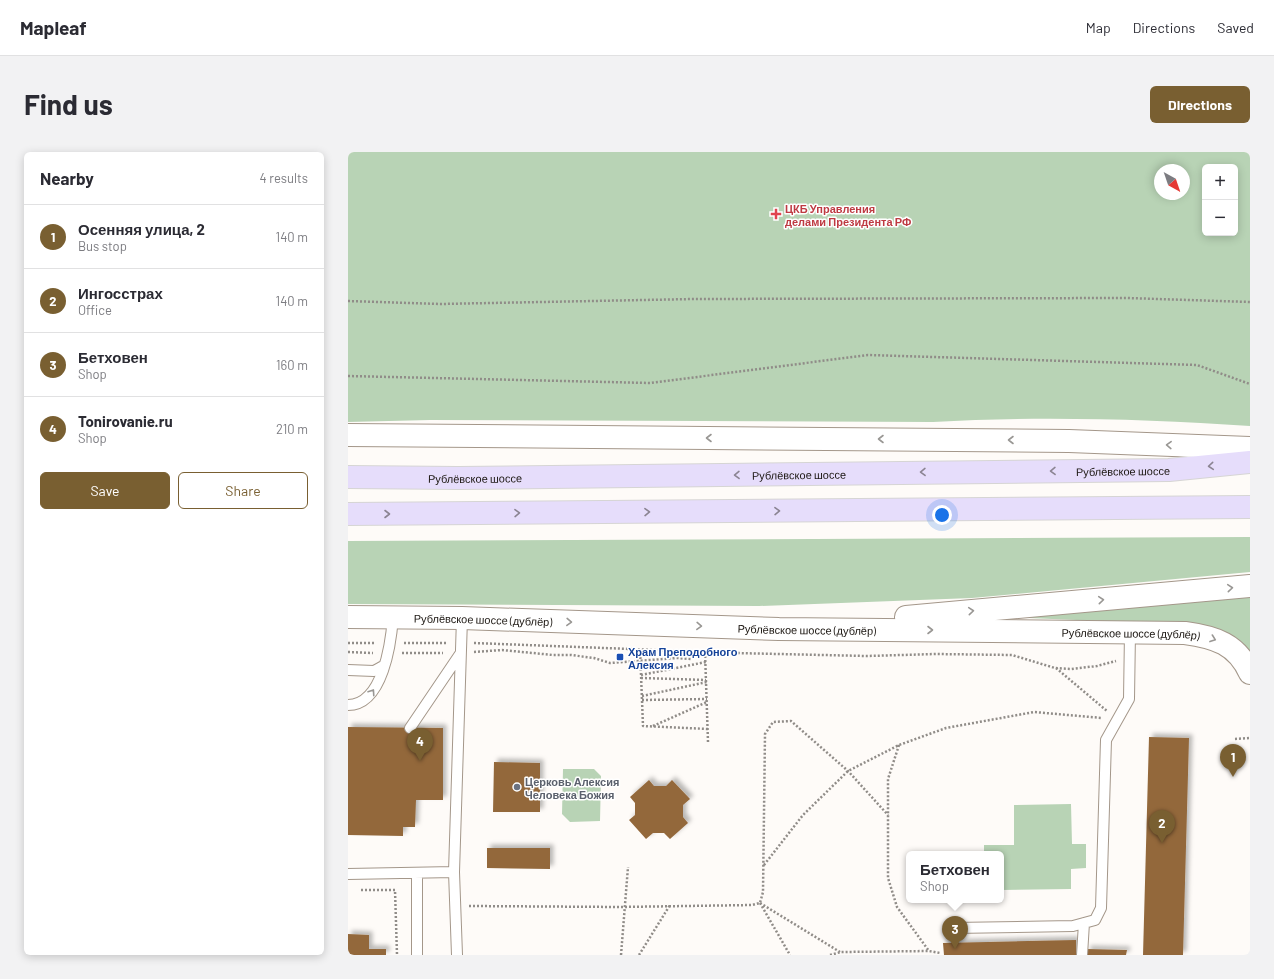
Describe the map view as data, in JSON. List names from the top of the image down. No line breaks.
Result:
{"streets":{"main road":["Рублёвское шоссе","Рублёвское шоссе (дублёр)"]},"places":{"health":["ЦКБ Управления делами Президента РФ"],"transit":["Храм Преподобного Алексия"],"other":["Церковь Алексия Человека Божия"]},"north":"bottom right","page":{"header":"Mapleaf","nav":["Map","Directions","Saved"],"buttons":["Directions",["Save","Share"]],"title":"Find us","heading":["Nearby","4 results"],"map_buttons":["+","−"],"list":[{"mark":"1","name":"Осенняя улица, 2","note":"Bus stop","value":"140 m"},{"mark":"2","name":"Ингосстрах","note":"Office","value":"140 m"},{"mark":"3","name":"Бетховен","note":"Shop","value":"160 m"},{"mark":"4","name":"Tonirovanie.ru","note":"Shop","value":"210 m"}],"pins":["4","1","2","3"],"popup":["Бетховен","Shop"]}}
